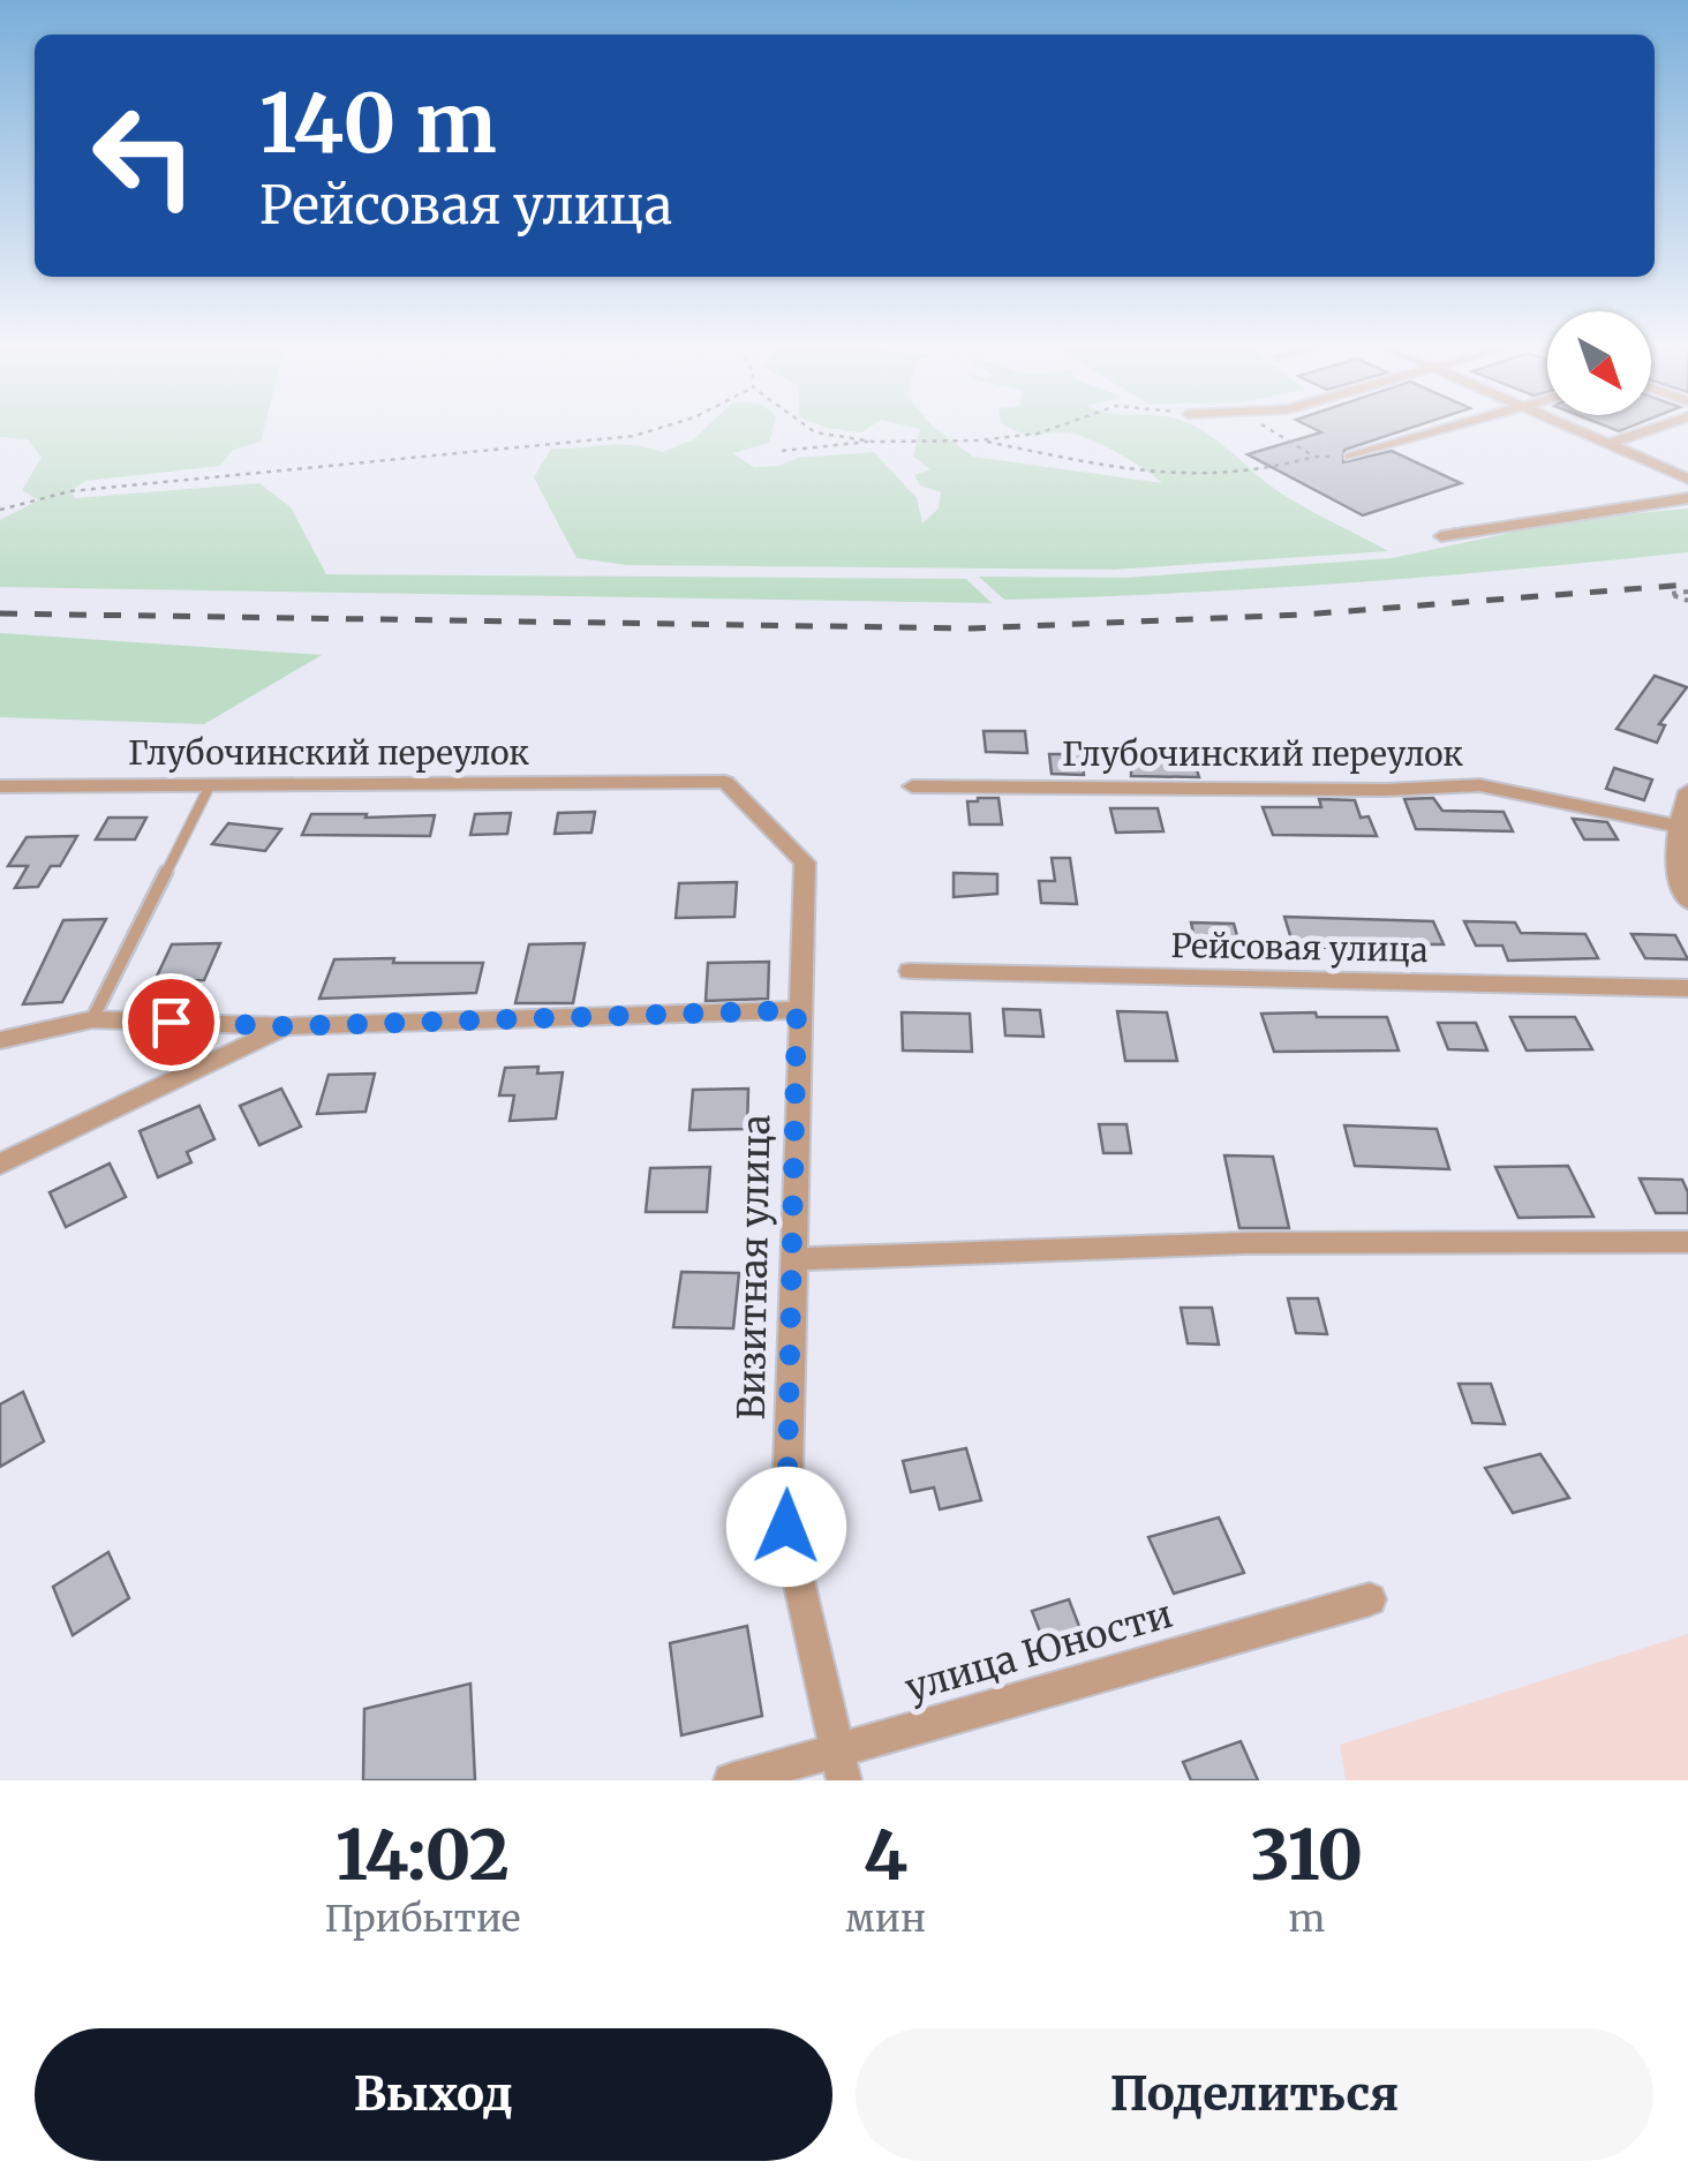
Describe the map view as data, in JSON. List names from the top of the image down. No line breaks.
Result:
{"streets":{"street":["Глубочинский переулок","Рейсовая улица","Визитная улица","улица Юности"]},"crossings":[["Глубочинский переулок","Визитная улица"],["Визитная улица","улица Юности"]],"north":"bottom right","page":{"turn":["140 m","Рейсовая улица"],"eta":["14:02","Прибытие","4","мин","310","m"],"buttons":["Выход","Поделиться"]}}
